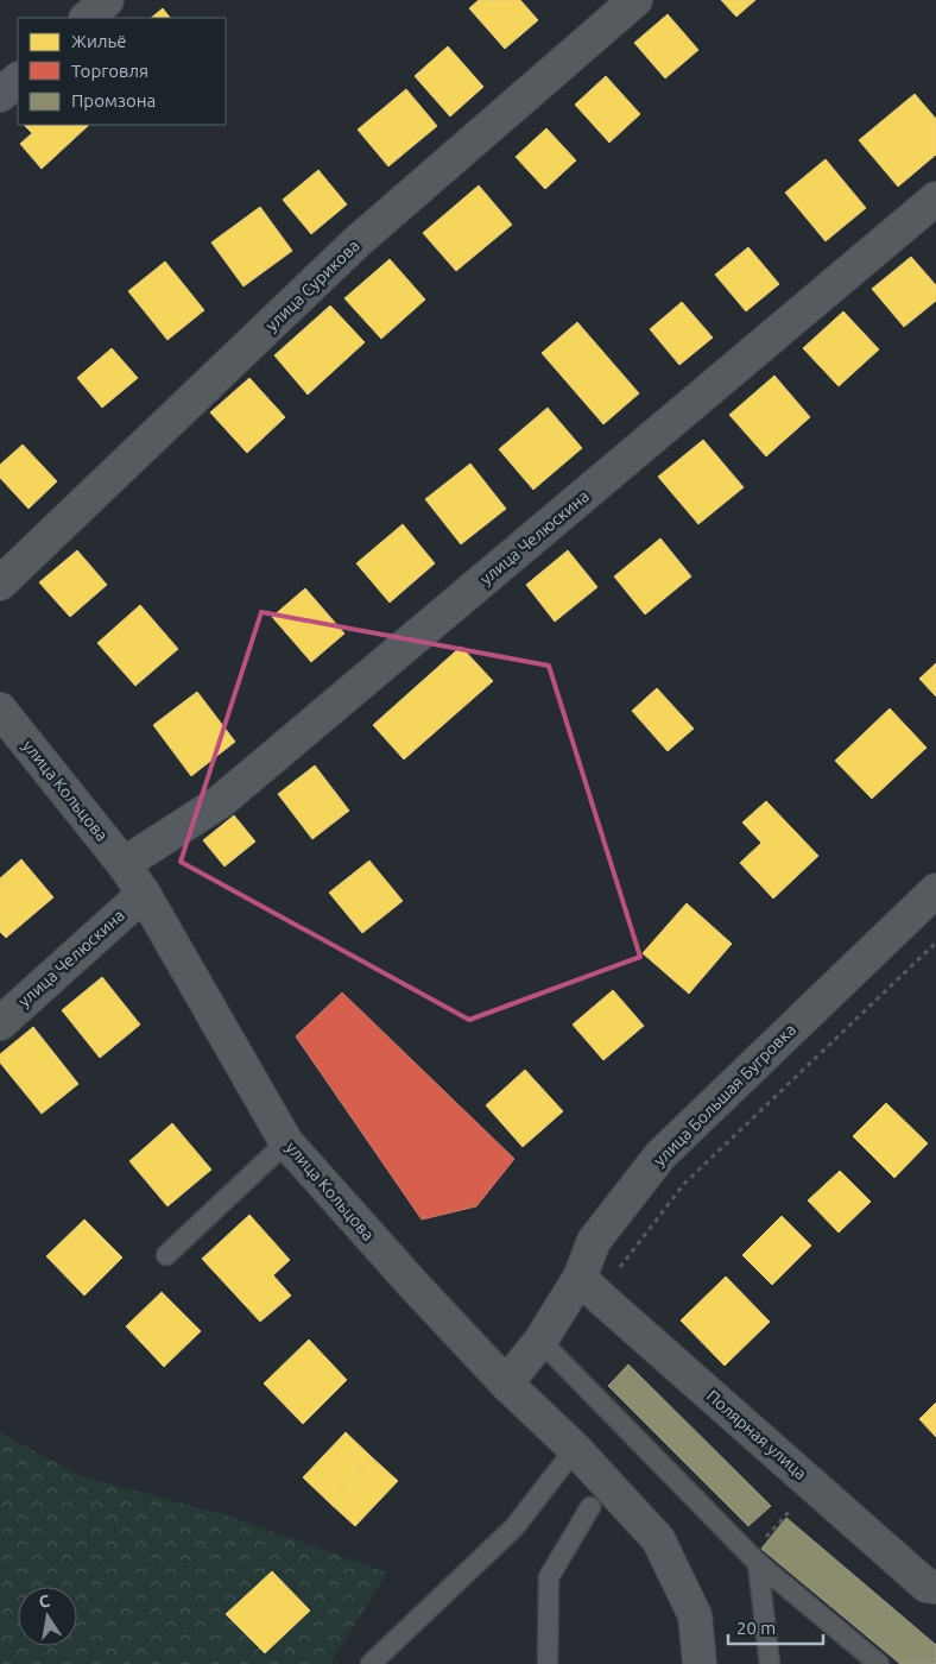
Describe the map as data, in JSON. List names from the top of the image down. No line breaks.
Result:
{"streets":{"street":["улица Сурикова","улица Челюскина","улица Кольцова","улица Большая Бугровка","Полярная улица"]},"crossings":[["улица Челюскина","улица Кольцова"],["улица Кольцова","улица Большая Бугровка"],["улица Большая Бугровка","Полярная улица"]],"legend":["Жильё","Торговля","Промзона"],"scale_bar":"20 m","north":"top"}
